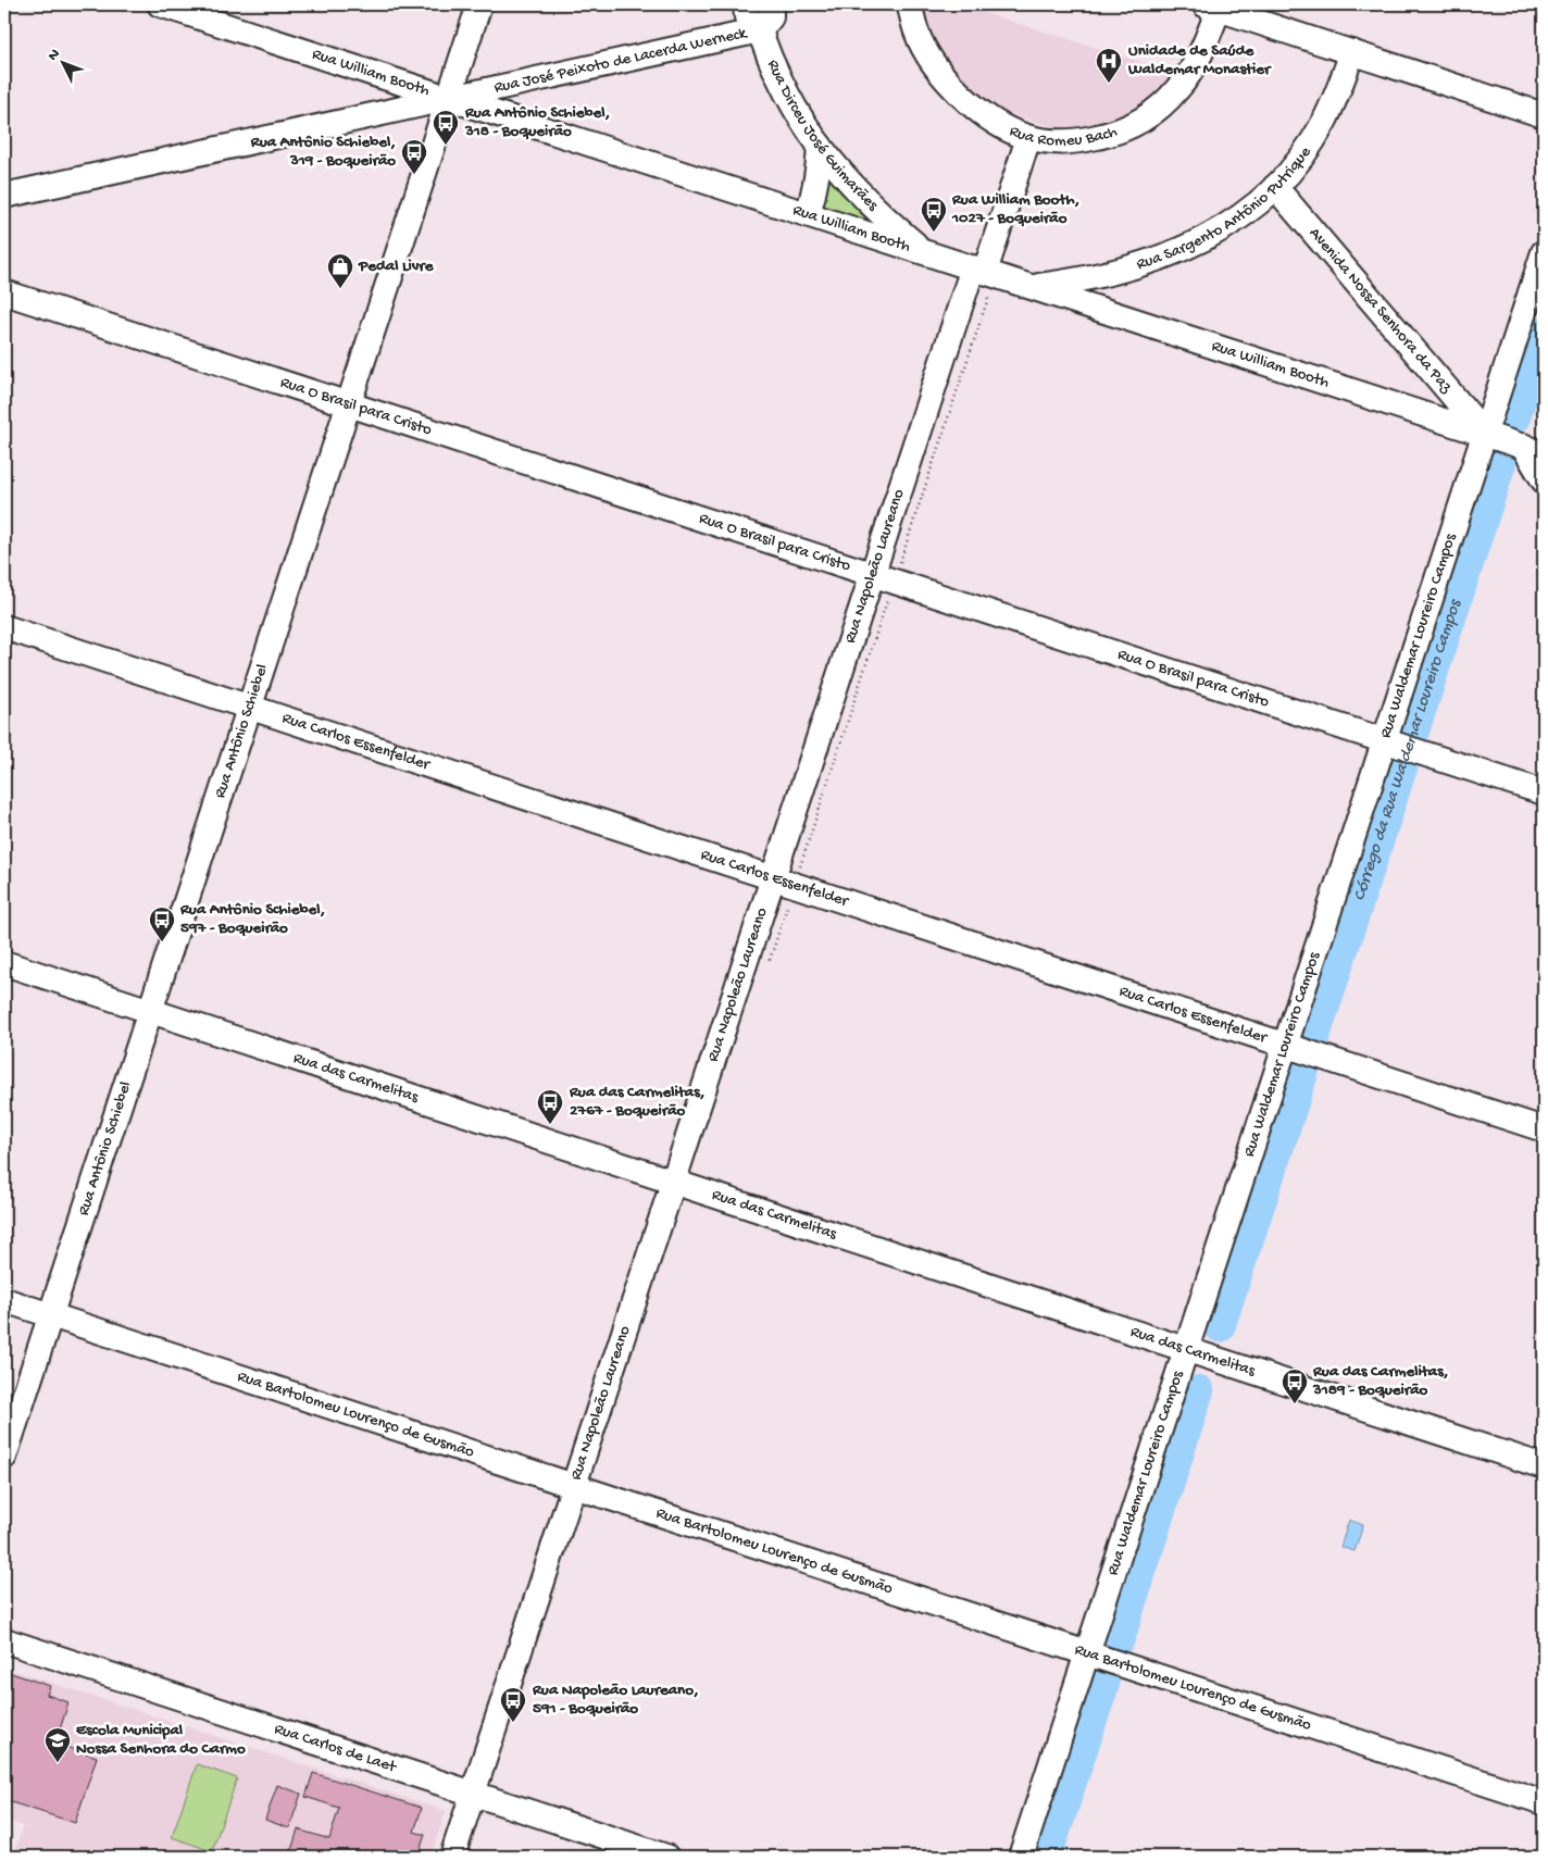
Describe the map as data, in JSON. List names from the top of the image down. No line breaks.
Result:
{"streets":{"street":["Rua José Peixoto de Lacerda Werneck","Rua William Booth","Rua Romeu Bach","Rua Dirceu José Guimarães","Rua Sargento Antônio Putrique","Avenida Nossa Senhora da Paz","Rua O Brasil para Cristo","Rua Napoleão Laureano","Rua Waldemar Loureiro Campos","Rua Antônio Schiebel","Rua Carlos Essenfelder","Rua das Carmelitas","Rua Bartolomeu Lourenço de Gusmão","Rua Carlos de Laet"]},"crossings":[["Rua José Peixoto de Lacerda Werneck","Rua William Booth"],["Rua José Peixoto de Lacerda Werneck","Rua Dirceu José Guimarães"],["Rua José Peixoto de Lacerda Werneck","Rua Antônio Schiebel"],["Rua William Booth","Rua Dirceu José Guimarães"],["Rua William Booth","Rua Sargento Antônio Putrique"],["Rua William Booth","Avenida Nossa Senhora da Paz"],["Rua William Booth","Rua Napoleão Laureano"],["Rua William Booth","Rua Waldemar Loureiro Campos"],["Rua William Booth","Rua Antônio Schiebel"],["Rua Romeu Bach","Rua Napoleão Laureano"],["Rua Sargento Antônio Putrique","Avenida Nossa Senhora da Paz"],["Avenida Nossa Senhora da Paz","Rua Waldemar Loureiro Campos"],["Rua O Brasil para Cristo","Rua Napoleão Laureano"],["Rua O Brasil para Cristo","Rua Waldemar Loureiro Campos"],["Rua O Brasil para Cristo","Rua Antônio Schiebel"],["Rua Napoleão Laureano","Rua Carlos Essenfelder"],["Rua Napoleão Laureano","Rua das Carmelitas"],["Rua Napoleão Laureano","Rua Bartolomeu Lourenço de Gusmão"],["Rua Napoleão Laureano","Rua Carlos de Laet"],["Rua Waldemar Loureiro Campos","Rua Carlos Essenfelder"],["Rua Waldemar Loureiro Campos","Rua das Carmelitas"],["Rua Waldemar Loureiro Campos","Rua Bartolomeu Lourenço de Gusmão"],["Rua Antônio Schiebel","Rua Carlos Essenfelder"],["Rua Antônio Schiebel","Rua das Carmelitas"],["Rua Antônio Schiebel","Rua Bartolomeu Lourenço de Gusmão"]],"water":["Córrego da Rua Waldemar Loureiro Campos"],"places":{"hospital":["Unidade de Saúde Waldemar Monastier"],"bus stop":["Rua Antônio Schiebel, 318 - Boqueirão","Rua Antônio Schiebel, 319 - Boqueirão","Rua William Booth, 1027 - Boqueirão","Rua Antônio Schiebel, 597 - Boqueirão","Rua das Carmelitas, 2767 - Boqueirão","Rua das Carmelitas, 3189 - Boqueirão","Rua Napoleão Laureano, 591 - Boqueirão"],"shop":["Pedal Livre"],"school or university":["Escola Municipal Nossa Senhora do Carmo"]},"north":"top left"}
